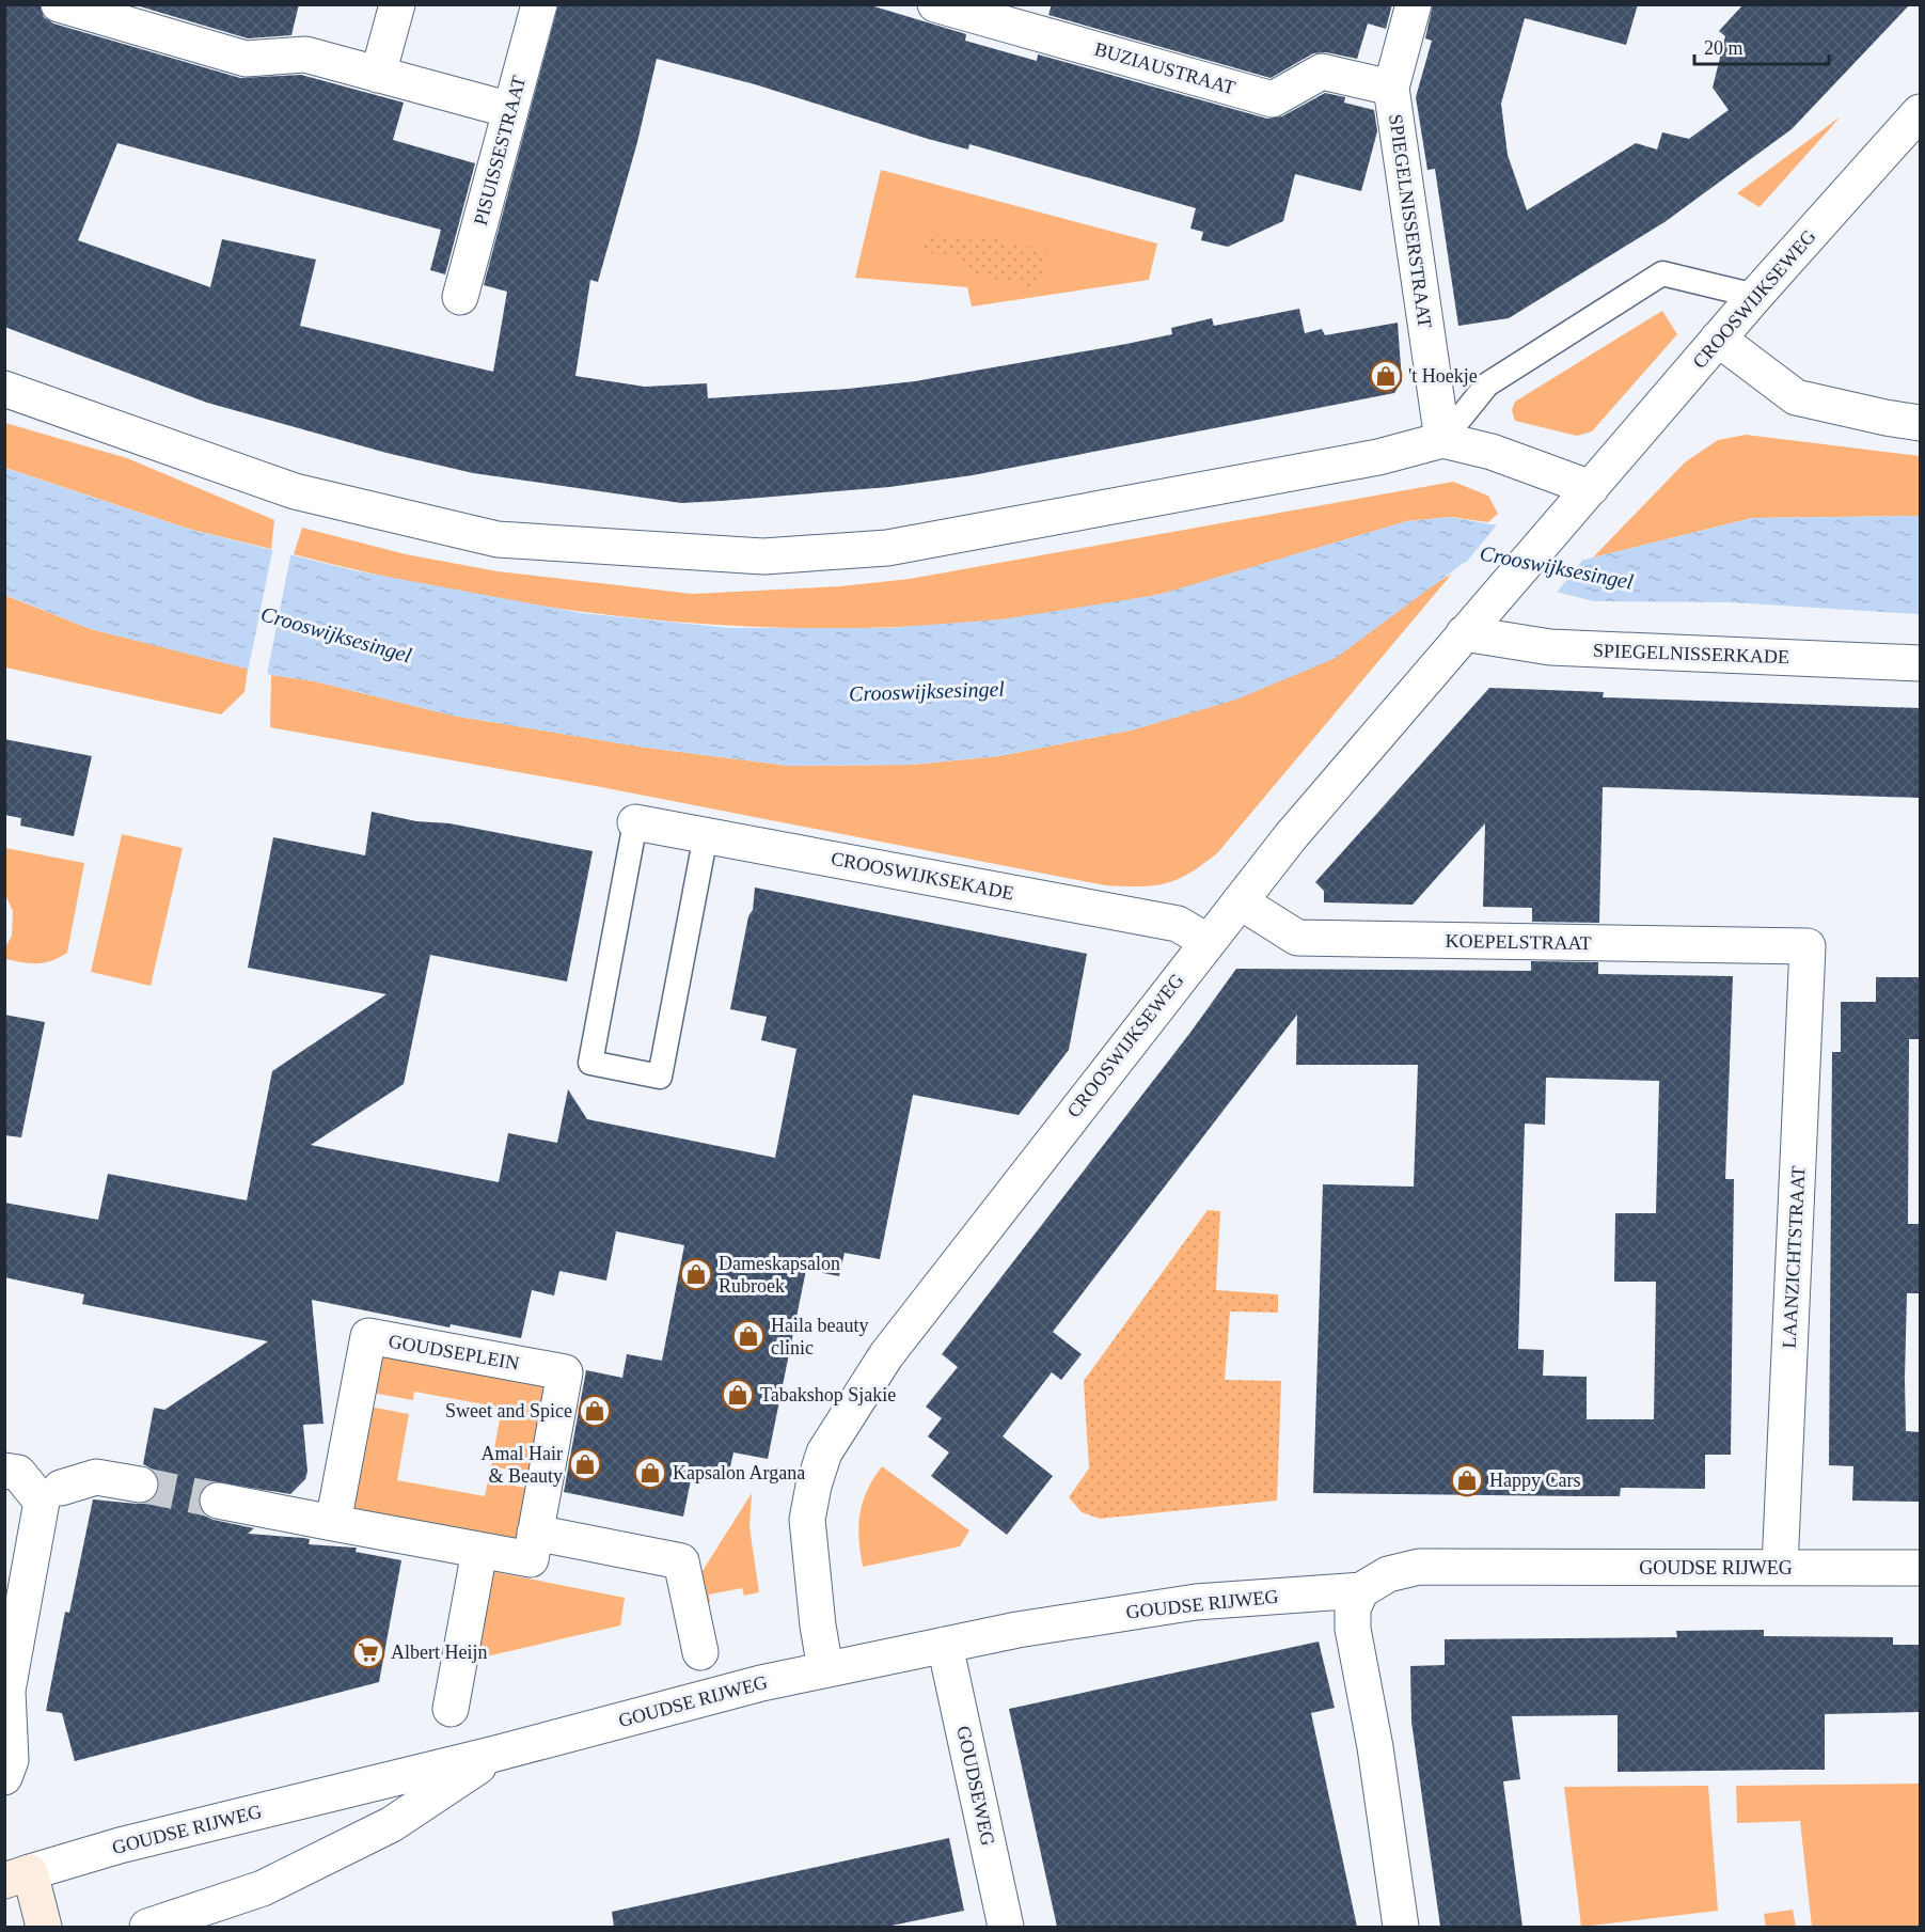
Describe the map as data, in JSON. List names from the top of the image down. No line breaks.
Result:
{"streets":{"street":["BUZIAUSTRAAT","PISUISSESTRAAT","SPIEGELNISSERSTRAAT","CROOSWIJKSEWEG","SPIEGELNISSERKADE","CROOSWIJKSEKADE","KOEPELSTRAAT","LAANZICHTSTRAAT","GOUDSEPLEIN","GOUDSE RIJWEG","GOUDSEWEG"]},"crossings":[["BUZIAUSTRAAT","SPIEGELNISSERSTRAAT"],["CROOSWIJKSEWEG","SPIEGELNISSERKADE"],["CROOSWIJKSEWEG","CROOSWIJKSEKADE"],["CROOSWIJKSEWEG","KOEPELSTRAAT"],["CROOSWIJKSEWEG","GOUDSE RIJWEG"],["KOEPELSTRAAT","LAANZICHTSTRAAT"],["LAANZICHTSTRAAT","GOUDSE RIJWEG"],["GOUDSE RIJWEG","GOUDSEWEG"]],"water":["Crooswijksesingel"],"places":{"shop":["'t Hoekje","Dameskapsalon Rubroek","Haila beauty clinic","Tabakshop Sjakie","Sweet and Spice","Amal Hair & Beauty","Kapsalon Argana","Happy Cars"],"supermarket":["Albert Heijn"]},"scale_bar":"20 m"}
